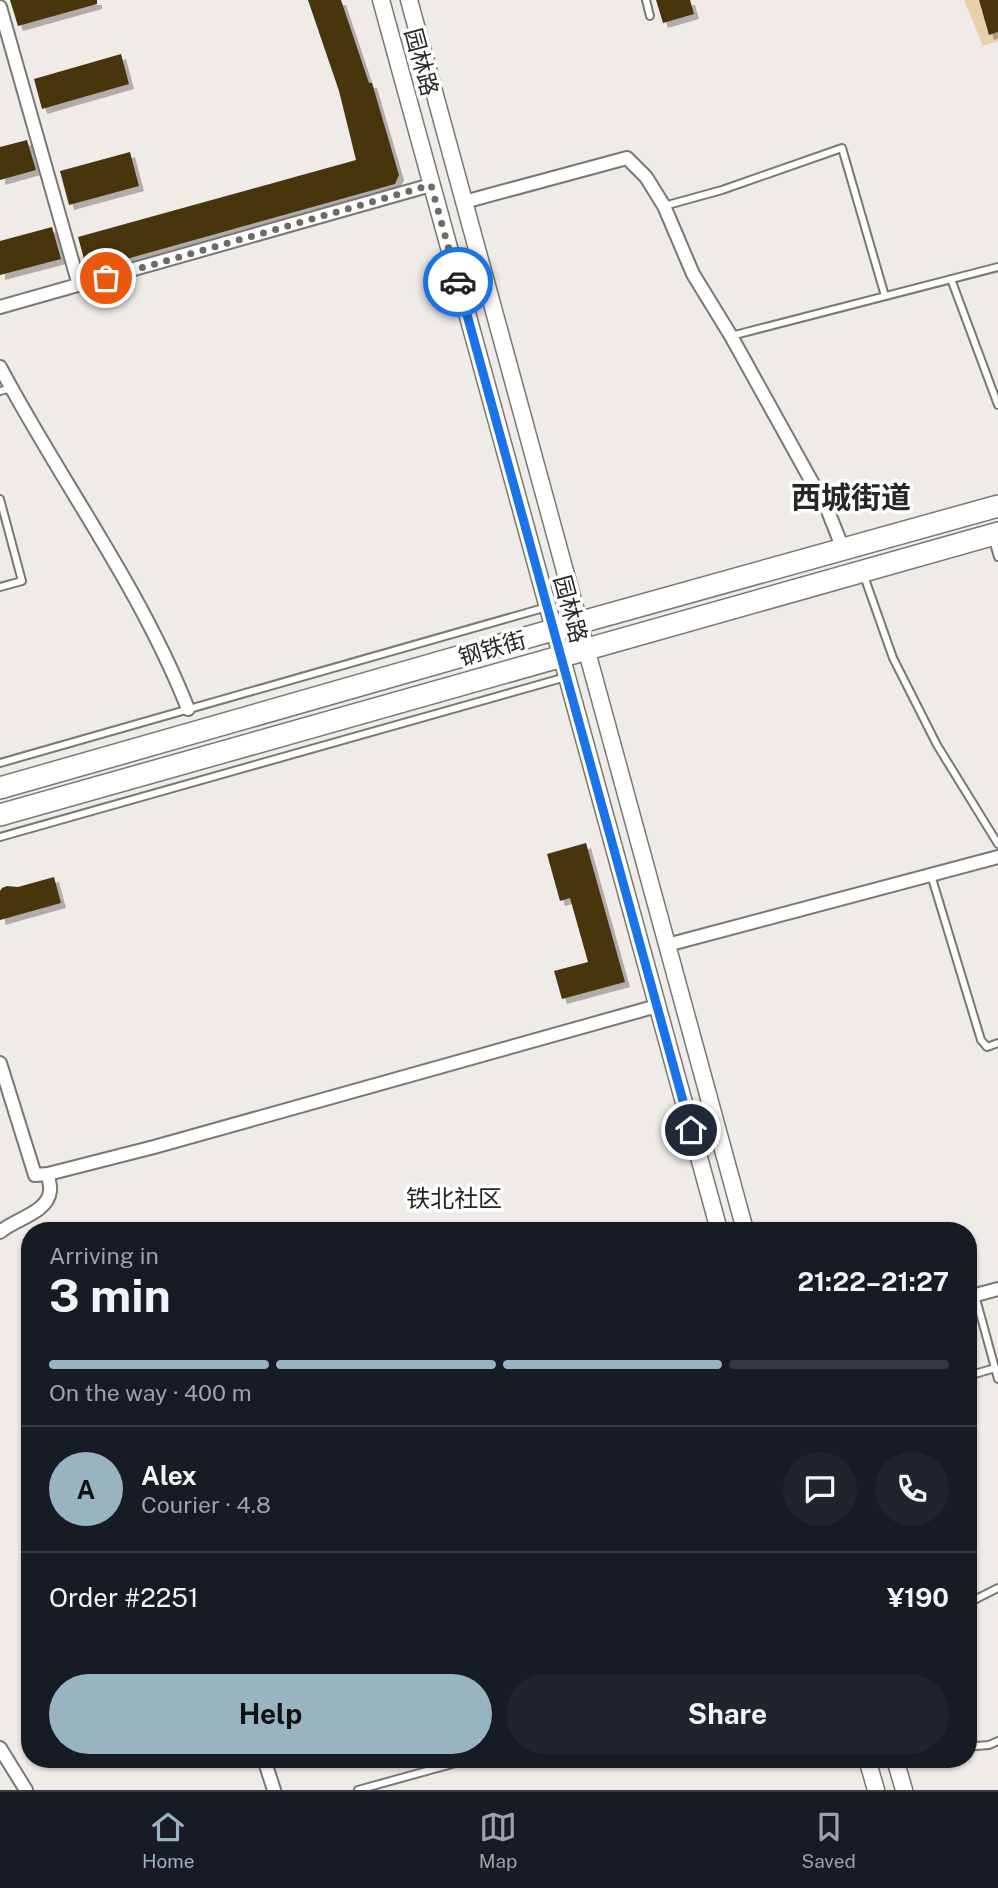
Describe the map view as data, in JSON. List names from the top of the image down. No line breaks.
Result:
{"streets":{"highway":["钢铁街"],"street":["园林路"]},"crossings":[["园林路","钢铁街"]],"districts":["西城街道","铁北社区"],"page":{"heading":["3 min","Arriving in","21:22–21:27"],"panel":["Alex","Courier · 4.8","Order #2251","¥190"],"bar":"On the way · 400 m","round":"A","buttons":["Help","Share"],"tabs":["Home","Map","Saved"]}}
